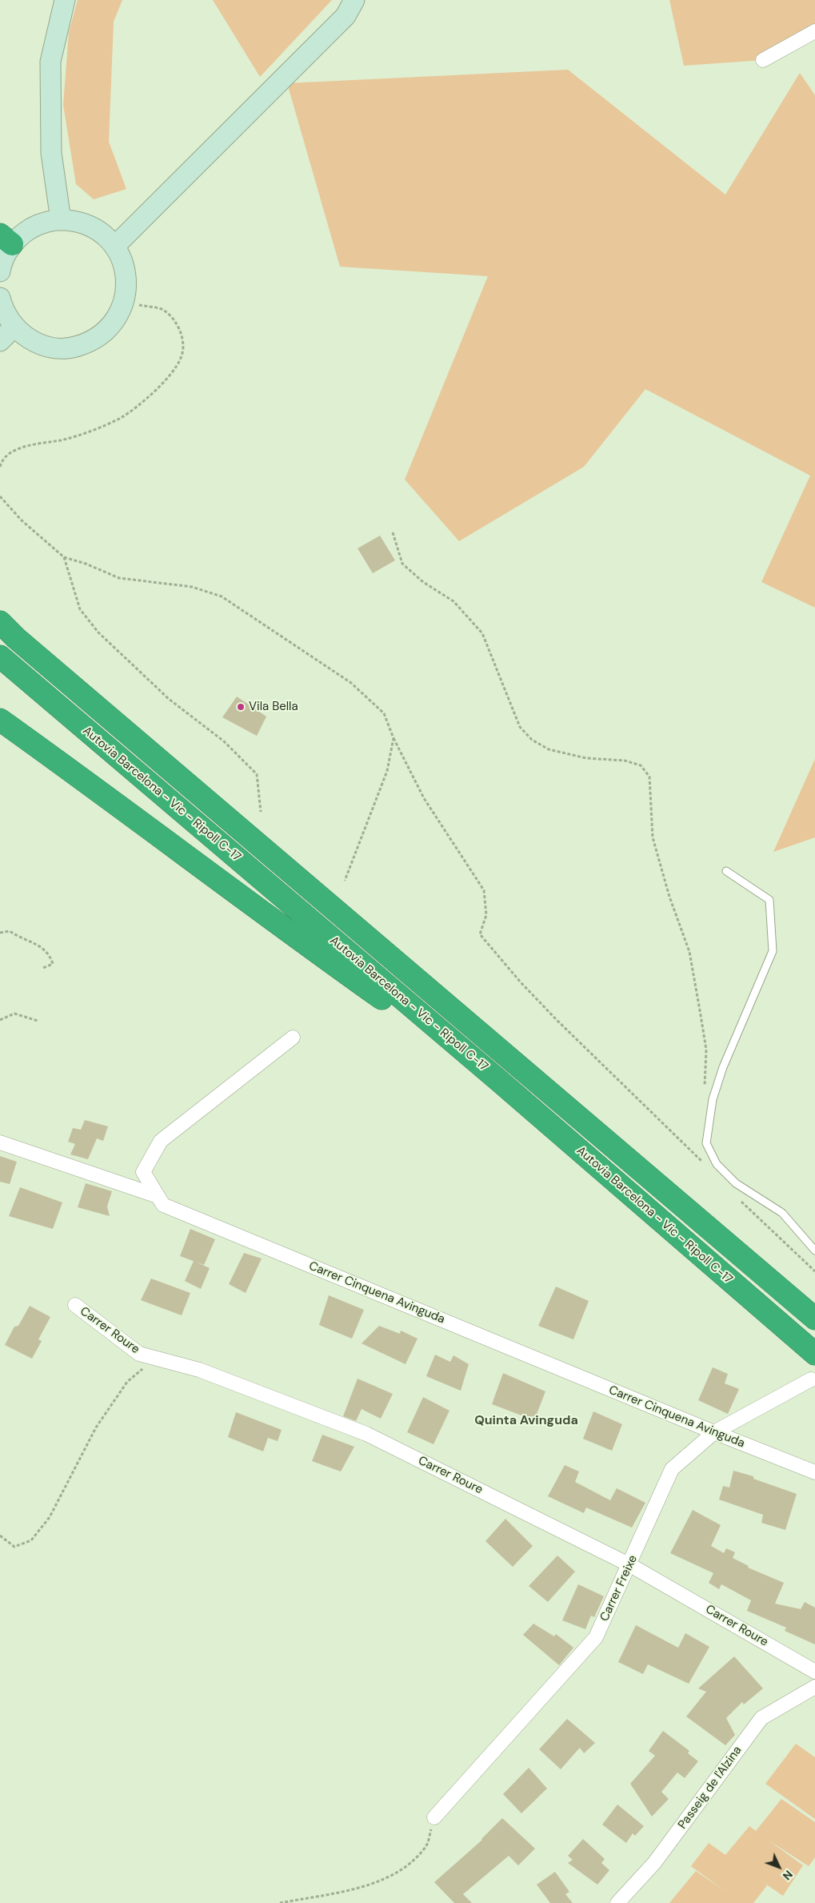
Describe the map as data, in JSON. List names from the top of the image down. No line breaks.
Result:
{"streets":{"highway":["Autovia Barcelona - Vic - Ripoll C-17"],"street":["Carrer Cinquena Avinguda","Carrer Roure","Carrer Freixe","Passeig de l'Alzina"]},"crossings":[["Carrer Cinquena Avinguda","Carrer Freixe"],["Carrer Roure","Carrer Freixe"]],"districts":["Quinta Avinguda"],"places":["Vila Bella"],"north":"bottom right"}
